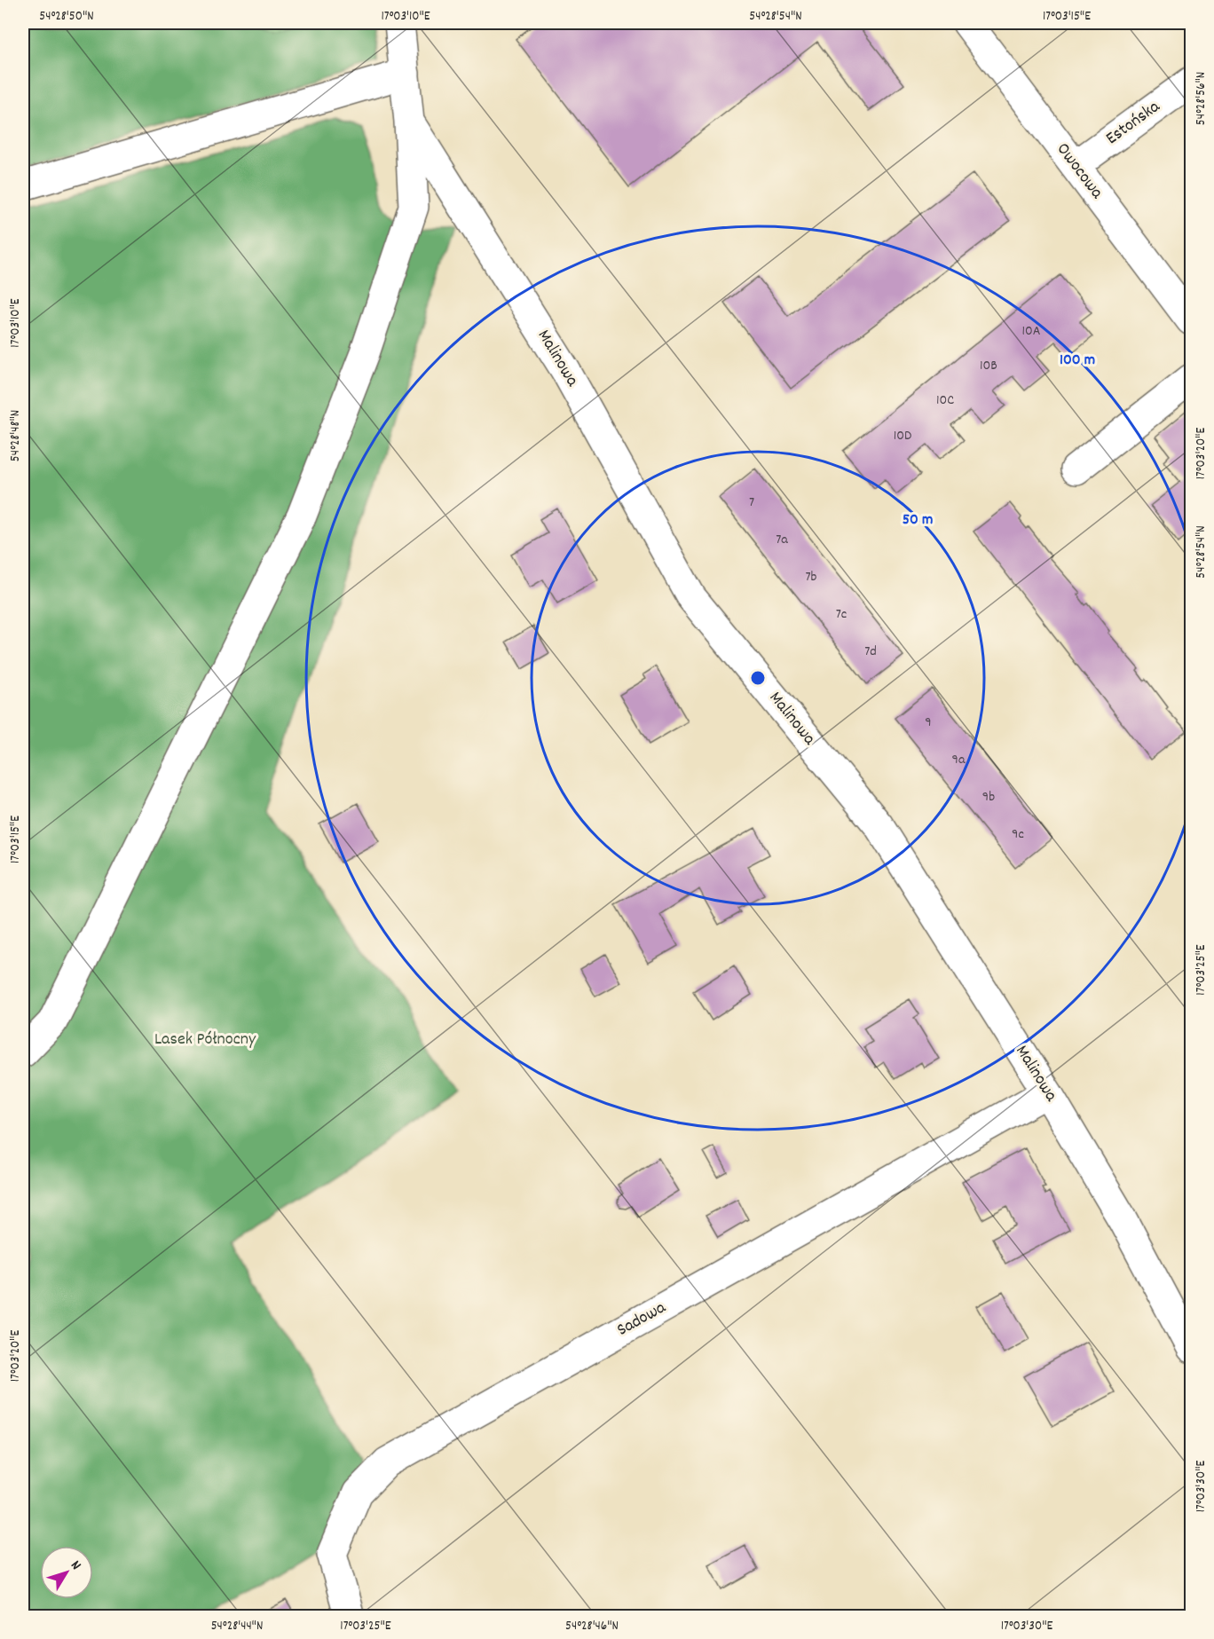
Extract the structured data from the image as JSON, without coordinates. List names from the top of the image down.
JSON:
{
  "streets": {
    "street": [
      "Estońska",
      "Owocowa",
      "Malinowa",
      "Sadowa"
    ]
  },
  "crossings": [
    ["Estońska", "Owocowa"],
    ["Malinowa", "Sadowa"]
  ],
  "parks": ["Lasek Północny"],
  "house_numbers": [
    "10A",
    "10B",
    "10C",
    "10D",
    "7",
    "7a",
    "7b",
    "7c",
    "7d",
    "9",
    "9a",
    "9b",
    "9c"
  ],
  "north": "top right",
  "coordinates": [
    "54°28'50\"N",
    "17°03'10\"E",
    "54°28'54\"N",
    "17°03'15\"E",
    "54°28'56\"N",
    "54°28'48\"N",
    "17°03'20\"E",
    "17°03'25\"E",
    "17°03'30\"E",
    "54°28'44\"N",
    "54°28'46\"N"
  ],
  "rings": ["100 m", "50 m"]
}
